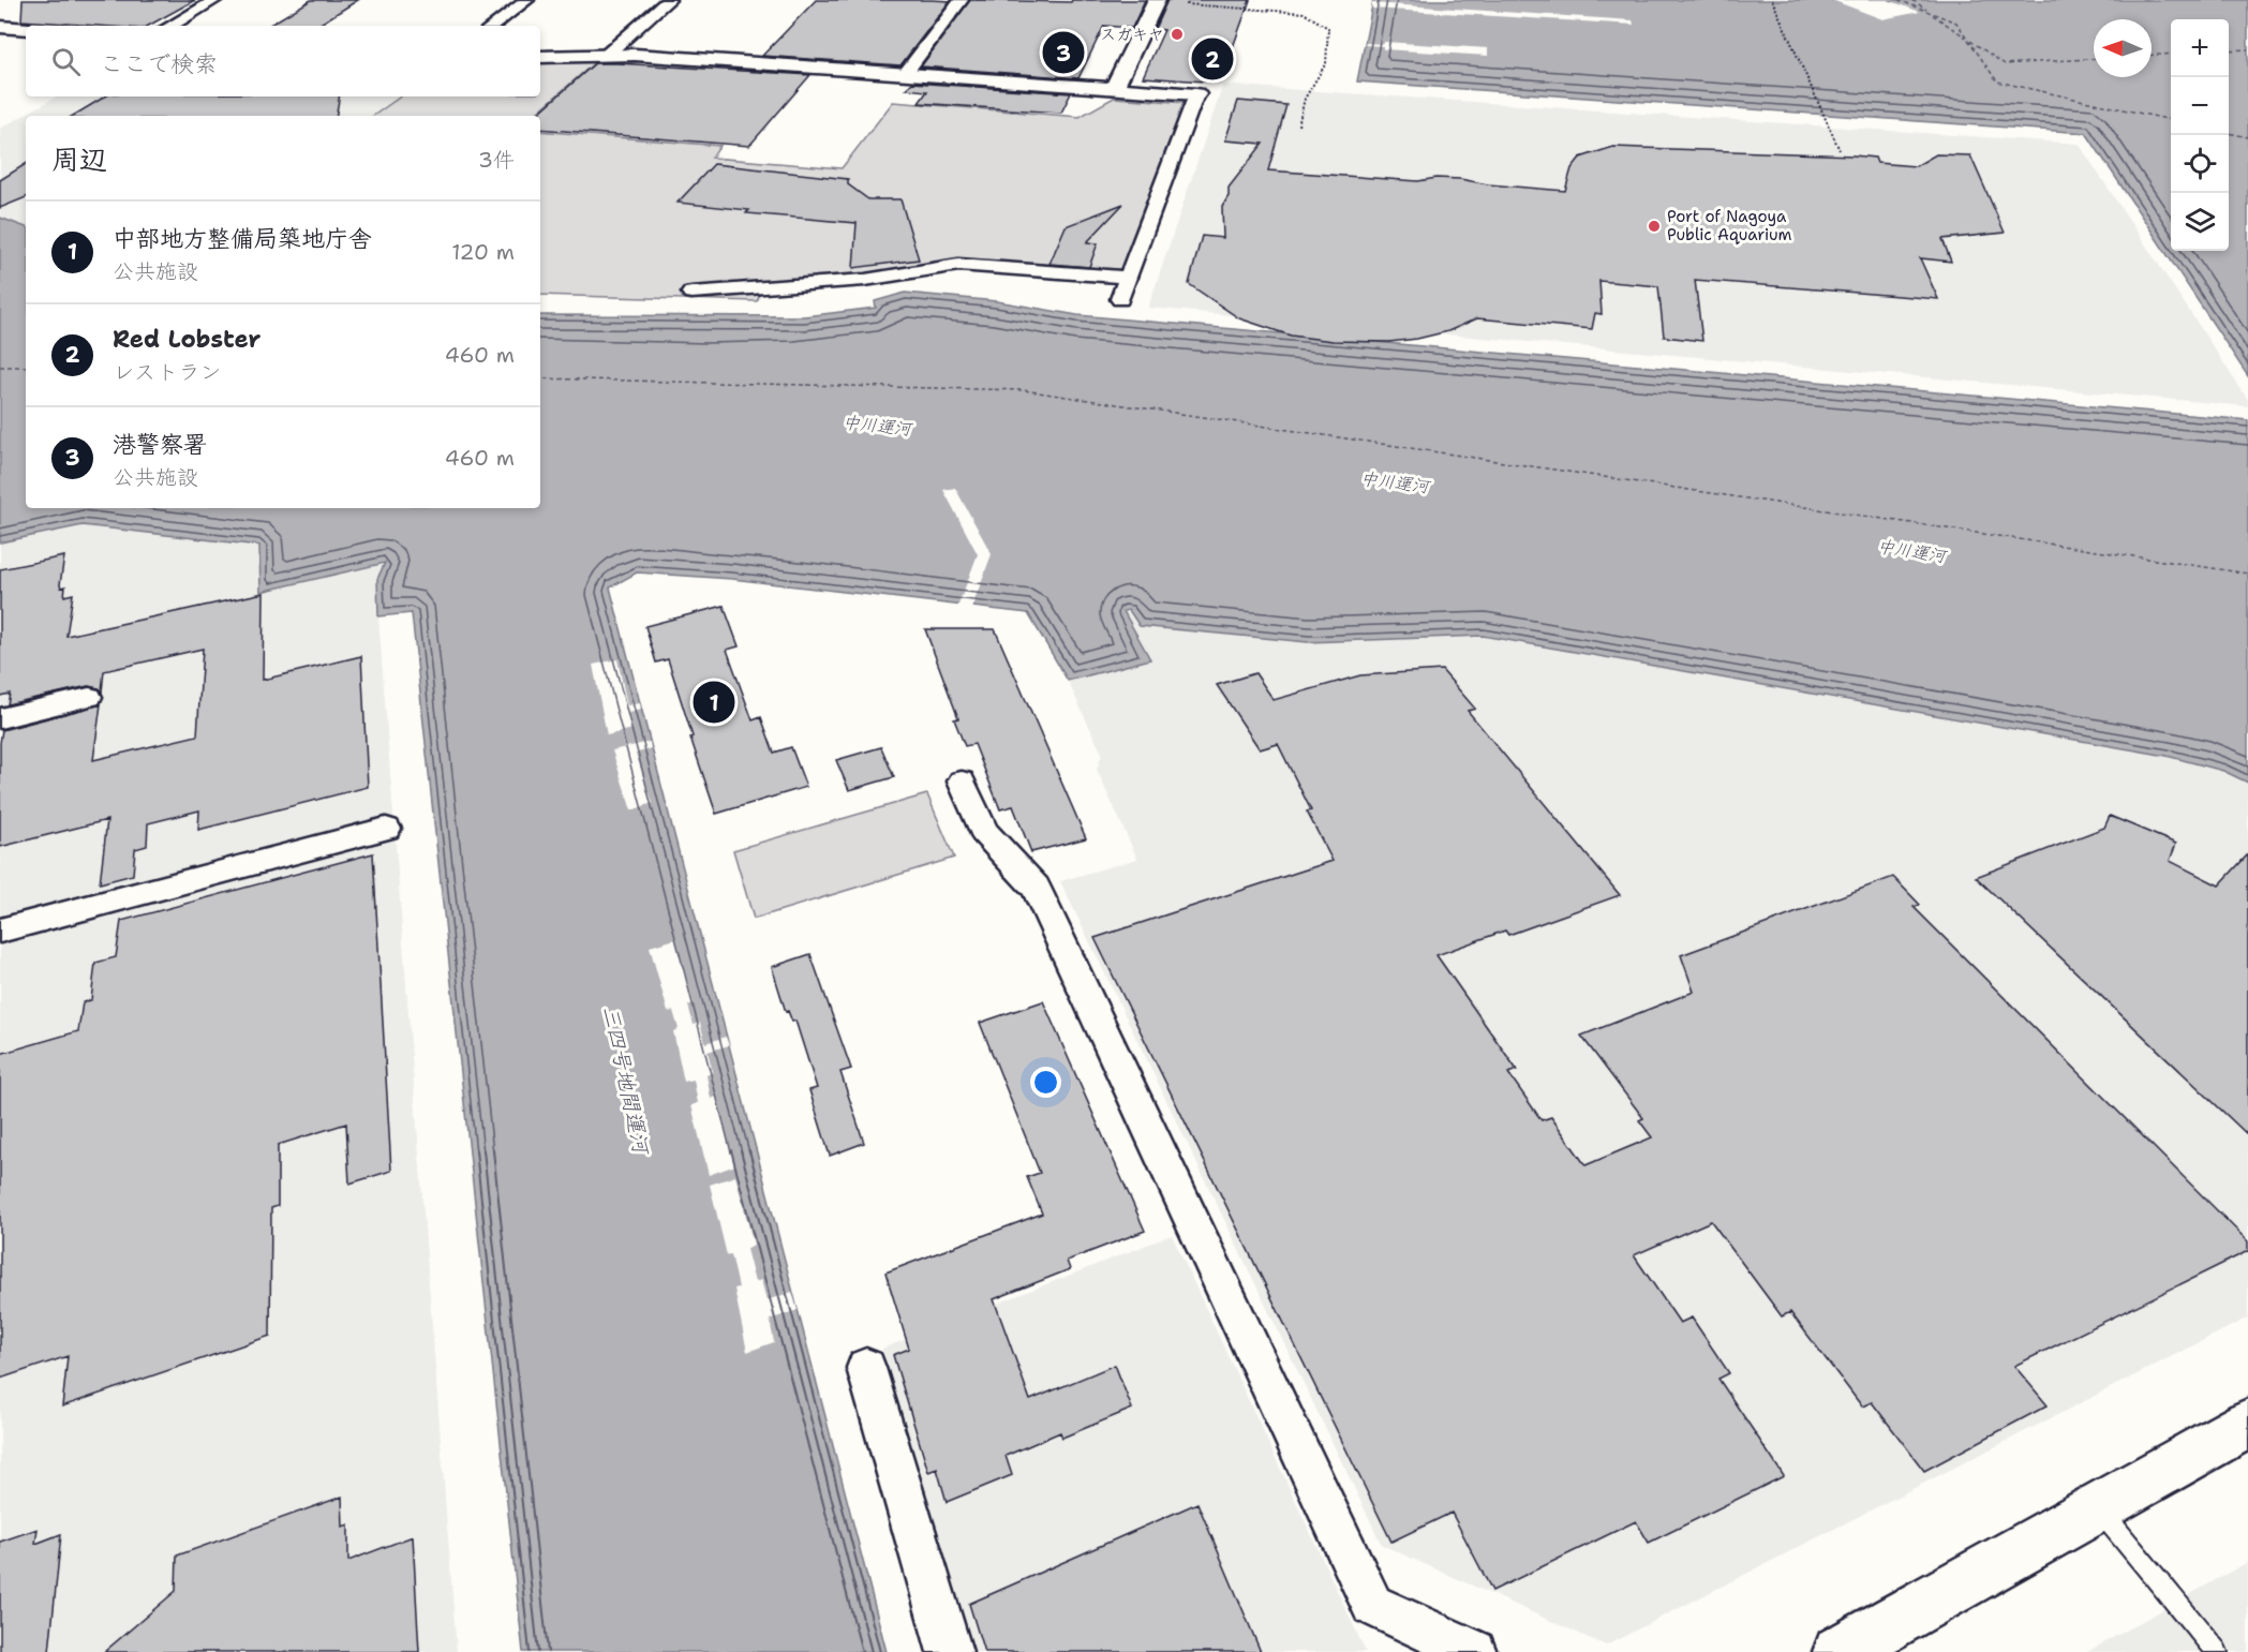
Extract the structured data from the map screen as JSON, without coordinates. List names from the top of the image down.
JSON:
{
  "water": ["中川運河", "三四号地間運河"],
  "places": ["スガキヤ", "Port of Nagoya Public Aquarium"],
  "north": "left",
  "page": {
    "map_buttons": ["+", "−"],
    "search": "ここで検索",
    "pins": ["3", "2", "1"],
    "heading": ["周辺", "3件"],
    "list": [
      {
        "mark": "1",
        "name": "中部地方整備局築地庁舎",
        "note": "公共施設",
        "value": "120 m"
      },
      {
        "mark": "2",
        "name": "Red Lobster",
        "note": "レストラン",
        "value": "460 m"
      },
      {
        "mark": "3",
        "name": "港警察署",
        "note": "公共施設",
        "value": "460 m"
      }
    ]
  }
}
